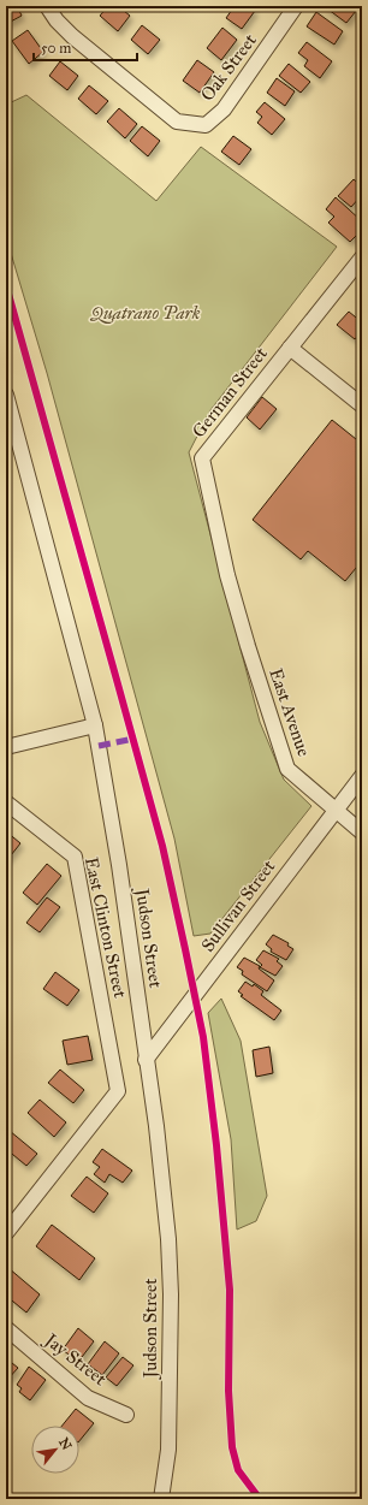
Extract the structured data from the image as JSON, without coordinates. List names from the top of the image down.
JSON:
{
  "streets": {
    "street": [
      "Oak Street",
      "German Street",
      "East Avenue",
      "Sullivan Street",
      "East Clinton Street",
      "Judson Street",
      "Jay Street"
    ]
  },
  "crossings": [
    ["German Street", "East Avenue"],
    ["East Avenue", "Sullivan Street"],
    ["Sullivan Street", "Judson Street"]
  ],
  "parks": ["Quatrano Park"],
  "scale_bar": "50 m",
  "north": "top right"
}
